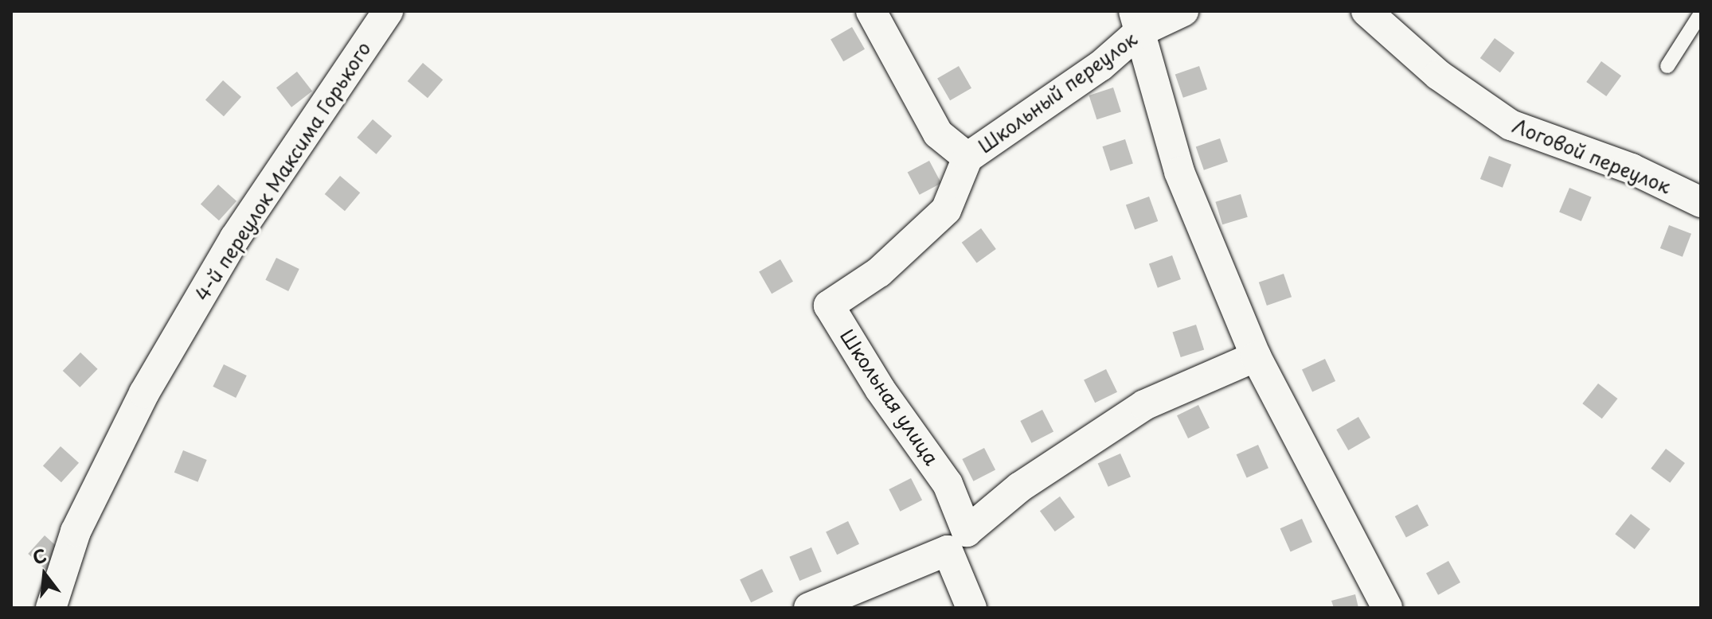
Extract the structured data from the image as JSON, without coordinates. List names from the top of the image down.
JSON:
{
  "streets": {
    "street": [
      "Школьный переулок",
      "Логовой переулок",
      "4-й переулок Максима Горького",
      "Школьная улица"
    ]
  },
  "crossings": [
    ["Школьный переулок", "Школьная улица"]
  ],
  "north": "top"
}
